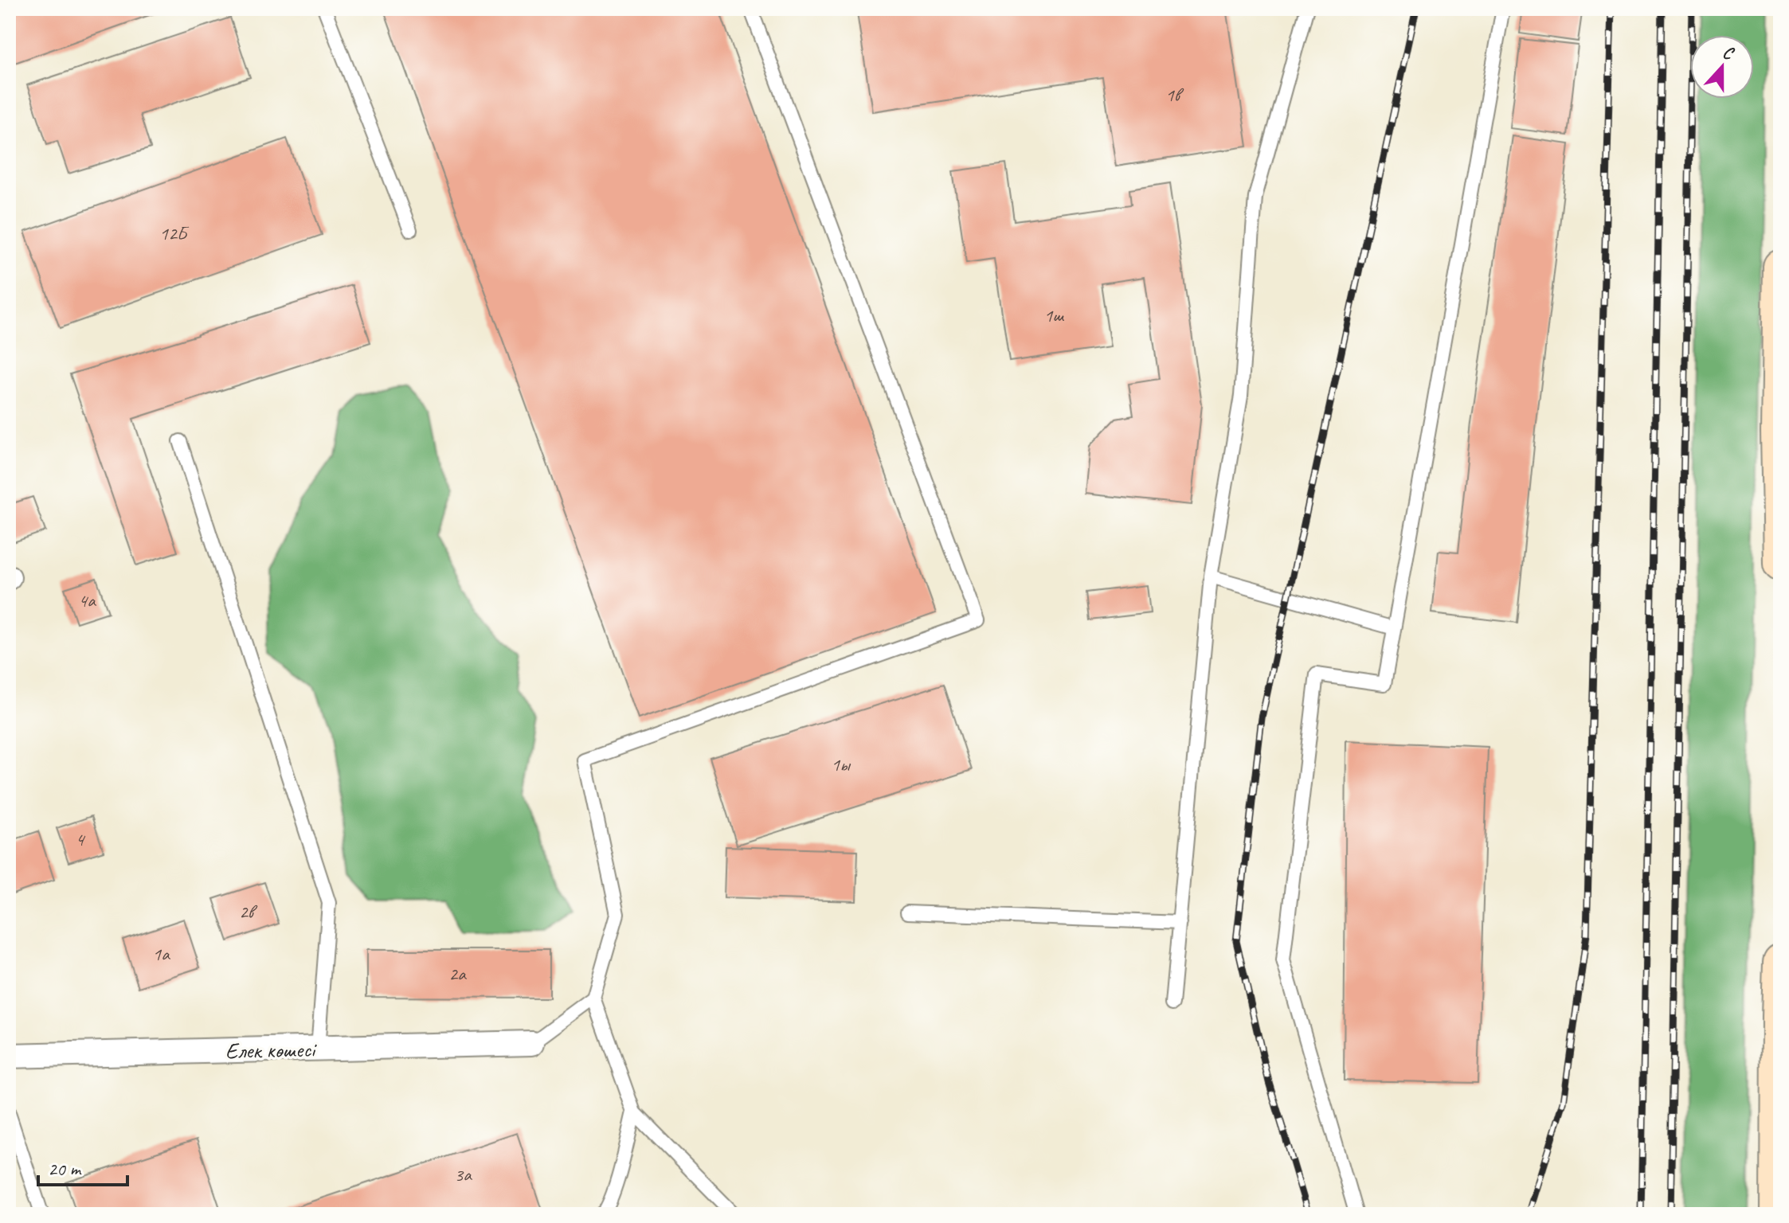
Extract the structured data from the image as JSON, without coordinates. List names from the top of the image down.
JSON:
{
  "streets": {
    "street": ["Елек көшесі"]
  },
  "house_numbers": [
    "1в",
    "12Б",
    "1ш",
    "4а",
    "1ы",
    "4",
    "2в",
    "1а",
    "2а",
    "3а"
  ],
  "scale_bar": "20 m",
  "north": "top"
}
